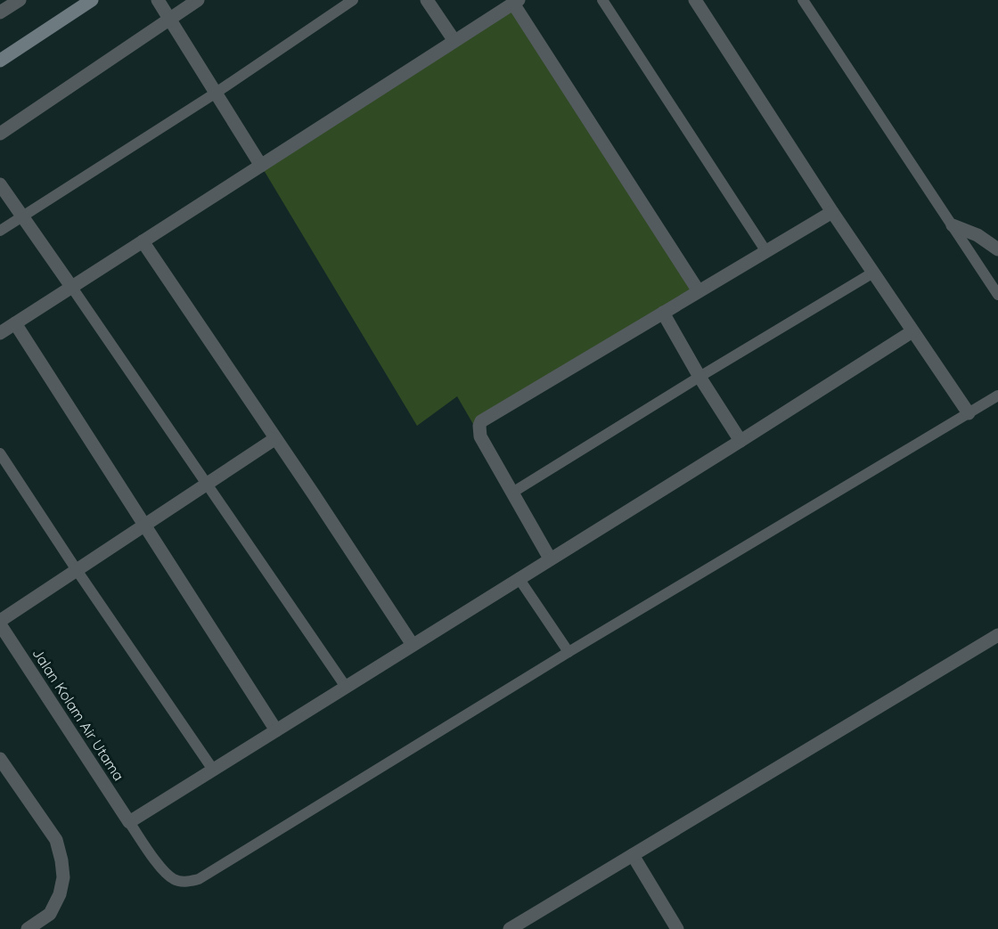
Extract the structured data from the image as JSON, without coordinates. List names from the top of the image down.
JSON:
{
  "streets": {
    "street": ["Jalan Kolam Air Utama"]
  }
}
